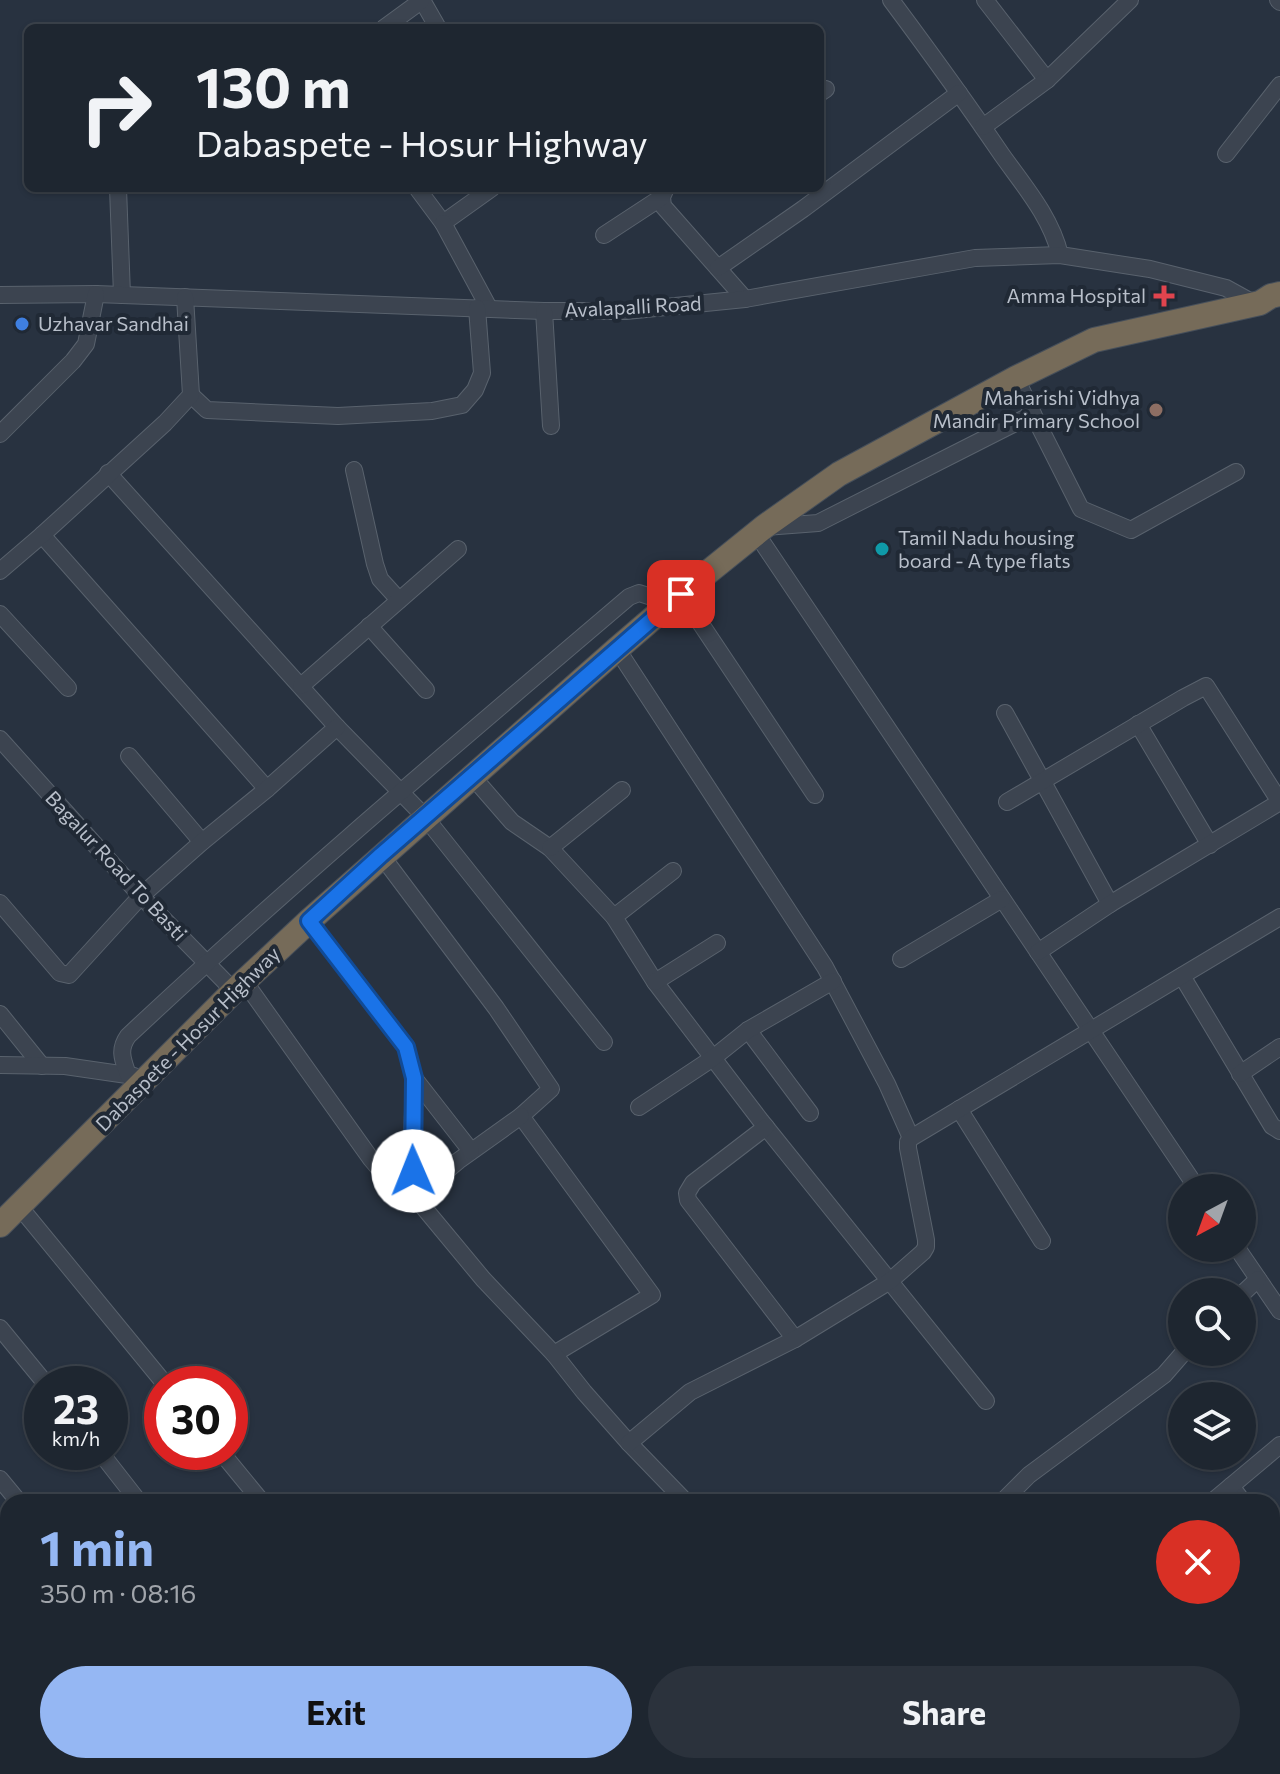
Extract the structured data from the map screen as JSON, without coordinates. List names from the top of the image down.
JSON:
{
  "streets": {
    "highway": ["Dabaspete - Hosur Highway"],
    "street": ["Avalapalli Road", "Bagalur Road To Basti"]
  },
  "crossings": [
    ["Avalapalli Road", "Dabaspete - Hosur Highway"],
    ["Bagalur Road To Basti", "Dabaspete - Hosur Highway"]
  ],
  "places": {
    "health": ["Amma Hospital"],
    "other": ["Uzhavar Sandhai", "Maharishi Vidhya Mandir Primary School", "Tamil Nadu housing board - A type flats"]
  },
  "north": "bottom left",
  "page": {
    "turn": ["130 m", "Dabaspete - Hosur Highway"],
    "speed": "23 km/h",
    "limit": "30",
    "heading": ["1 min", "350 m · 08:16"],
    "buttons": ["Exit", "Share"]
  }
}
